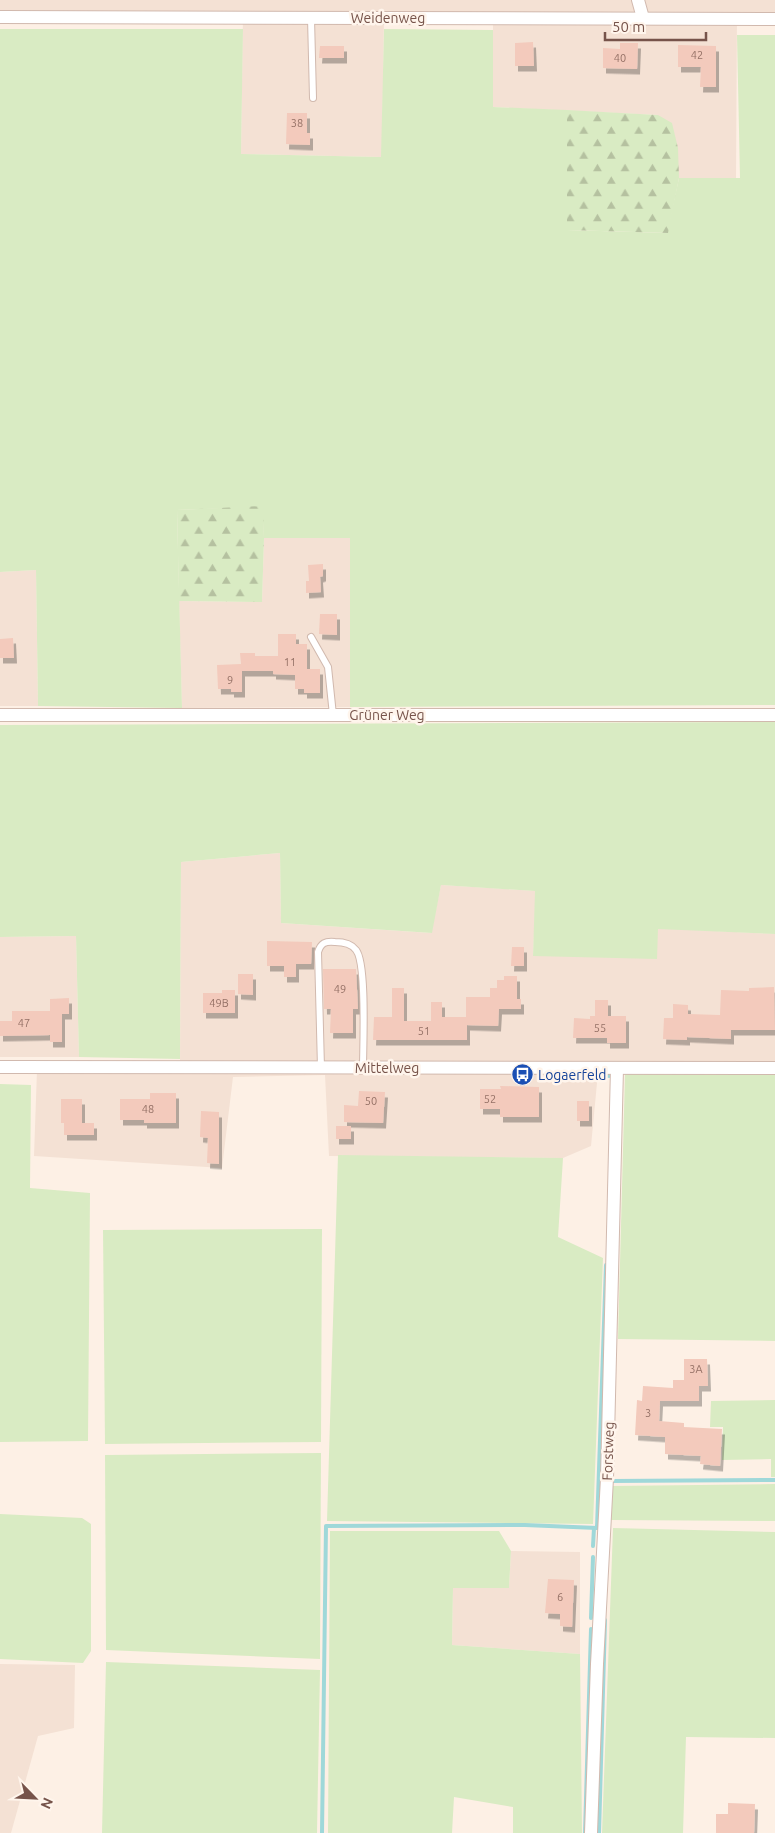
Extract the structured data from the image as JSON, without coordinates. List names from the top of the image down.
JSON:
{
  "streets": {
    "street": [
      "Weidenweg",
      "Grüner Weg",
      "Mittelweg",
      "Forstweg"
    ]
  },
  "crossings": [
    ["Mittelweg", "Forstweg"]
  ],
  "places": {
    "bus stop": ["Logaerfeld"]
  },
  "house_numbers": [
    "42",
    "40",
    "38",
    "11",
    "9",
    "49",
    "49B",
    "47",
    "55",
    "51",
    "52",
    "50",
    "48",
    "3A",
    "3",
    "6"
  ],
  "scale_bar": "50 m",
  "north": "bottom right"
}
